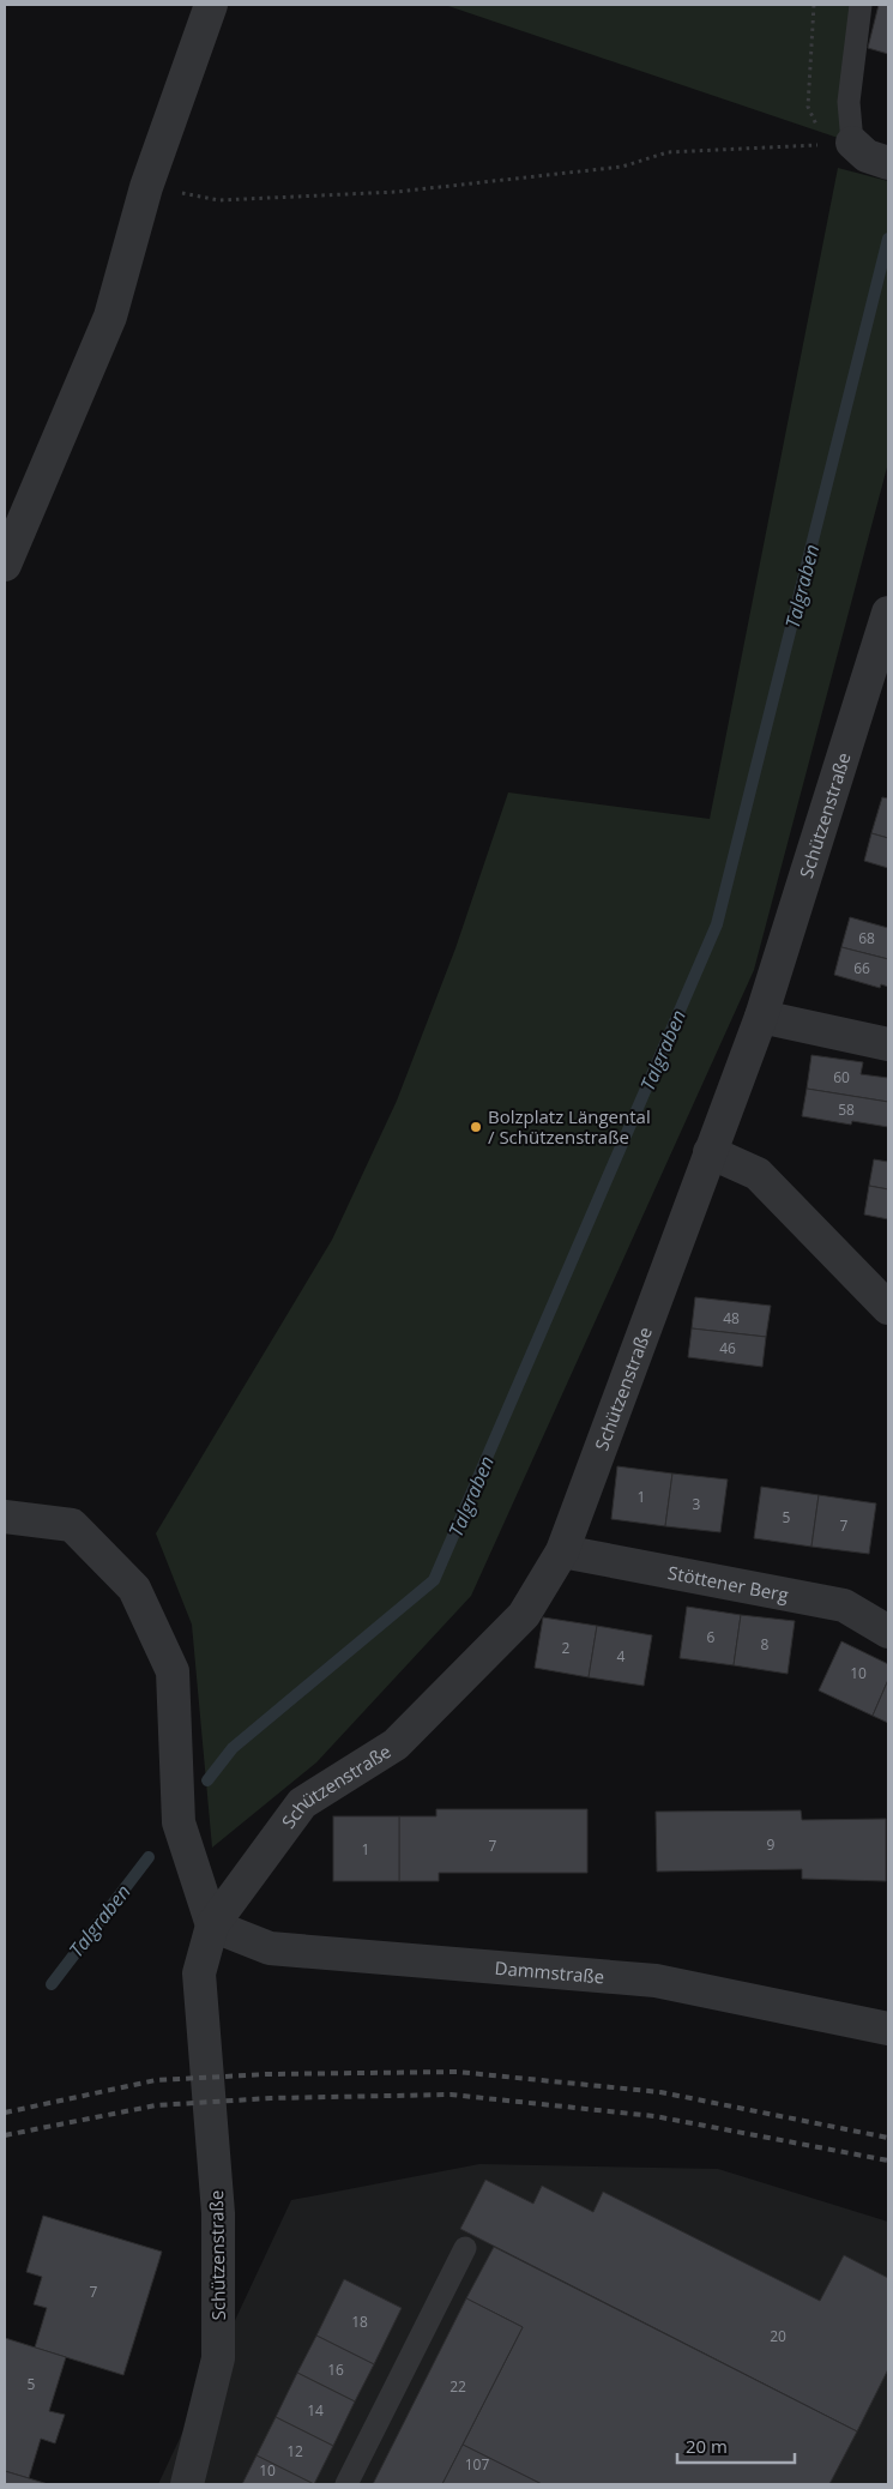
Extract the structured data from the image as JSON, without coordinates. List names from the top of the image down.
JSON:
{
  "streets": {
    "street": ["Schützenstraße", "Stöttener Berg", "Dammstraße"]
  },
  "crossings": [
    ["Schützenstraße", "Stöttener Berg"],
    ["Schützenstraße", "Dammstraße"]
  ],
  "water": ["Talgraben"],
  "places": ["Bolzplatz Längental / Schützenstraße"],
  "house_numbers": [
    "68",
    "66",
    "60",
    "58",
    "48",
    "46",
    "1",
    "3",
    "5",
    "7",
    "6",
    "8",
    "2",
    "4",
    "10",
    "9",
    "7",
    "1",
    "7",
    "18",
    "20",
    "16",
    "5",
    "22",
    "14",
    "12",
    "107",
    "10"
  ],
  "scale_bar": "20 m"
}
